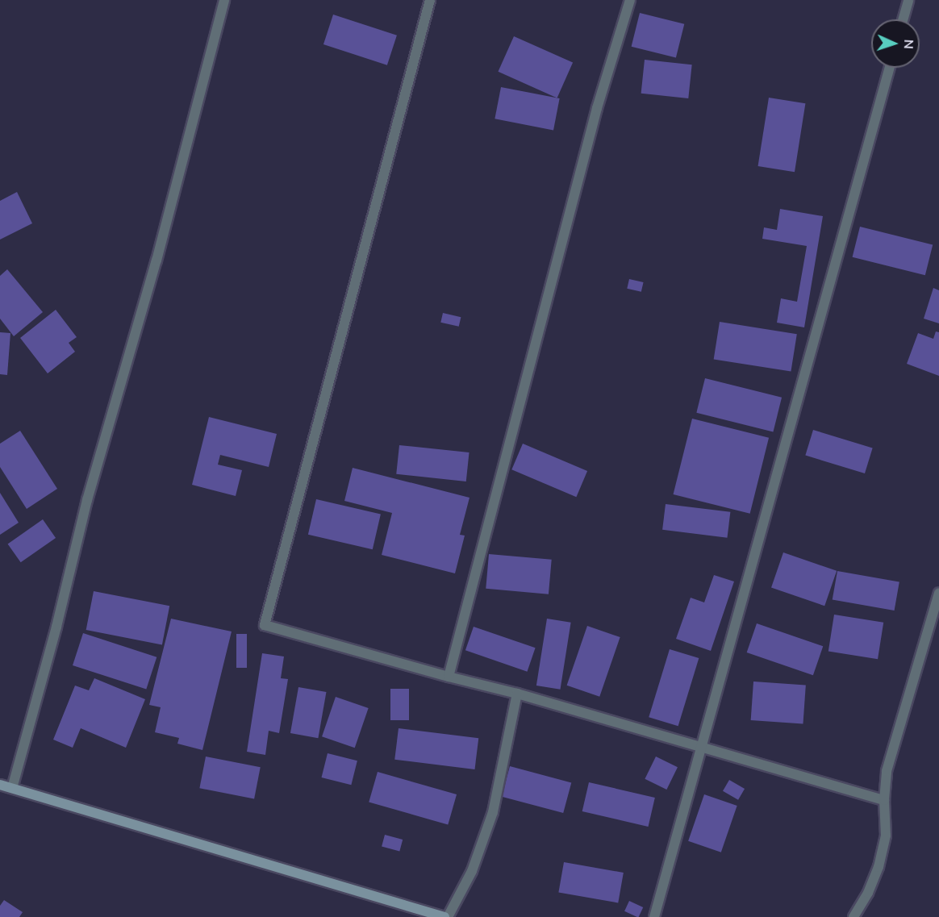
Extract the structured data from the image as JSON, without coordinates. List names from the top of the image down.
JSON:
{
  "north": "right"
}
